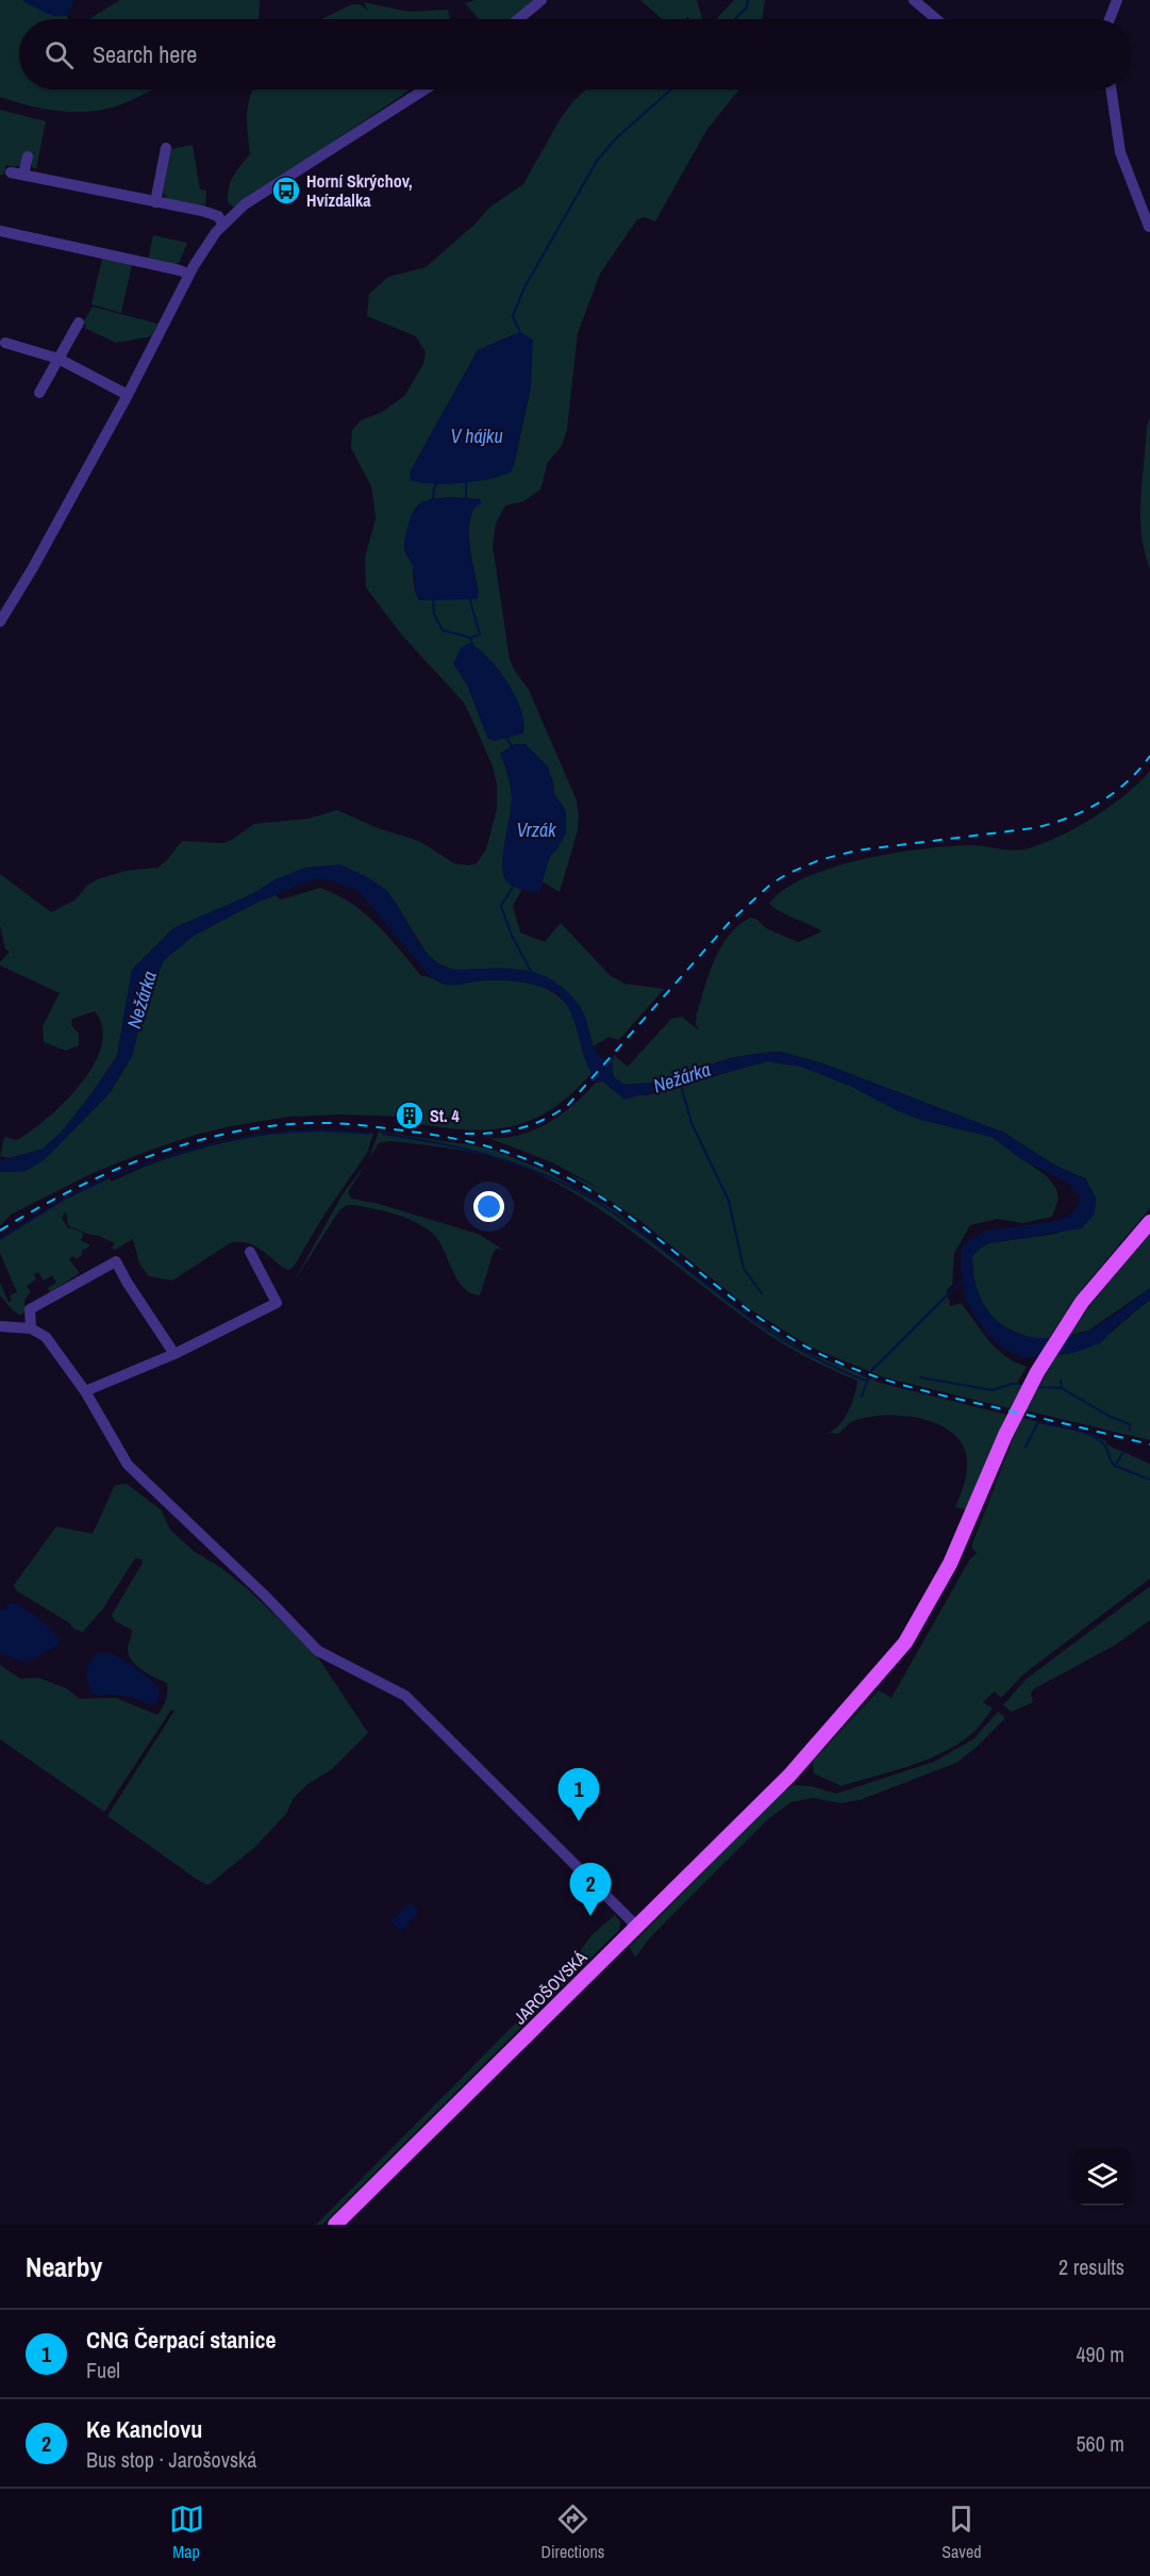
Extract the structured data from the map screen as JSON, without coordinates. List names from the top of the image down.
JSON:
{
  "streets": {
    "main road": ["JAROŠOVSKÁ"]
  },
  "water": ["V hájku", "Vrzák", "Nežárka"],
  "places": {
    "bus stop": ["Horní Skrýchov, Hvízdalka"],
    "building": ["St. 4"]
  },
  "page": {
    "search": "Search here",
    "pins": ["1", "2"],
    "heading": ["Nearby", "2 results"],
    "list": [
      {
        "mark": "1",
        "name": "CNG Čerpací stanice",
        "note": "Fuel",
        "value": "490 m"
      },
      {
        "mark": "2",
        "name": "Ke Kanclovu",
        "note": "Bus stop · Jarošovská",
        "value": "560 m"
      }
    ],
    "nav": ["Map", "Directions", "Saved"]
  }
}
